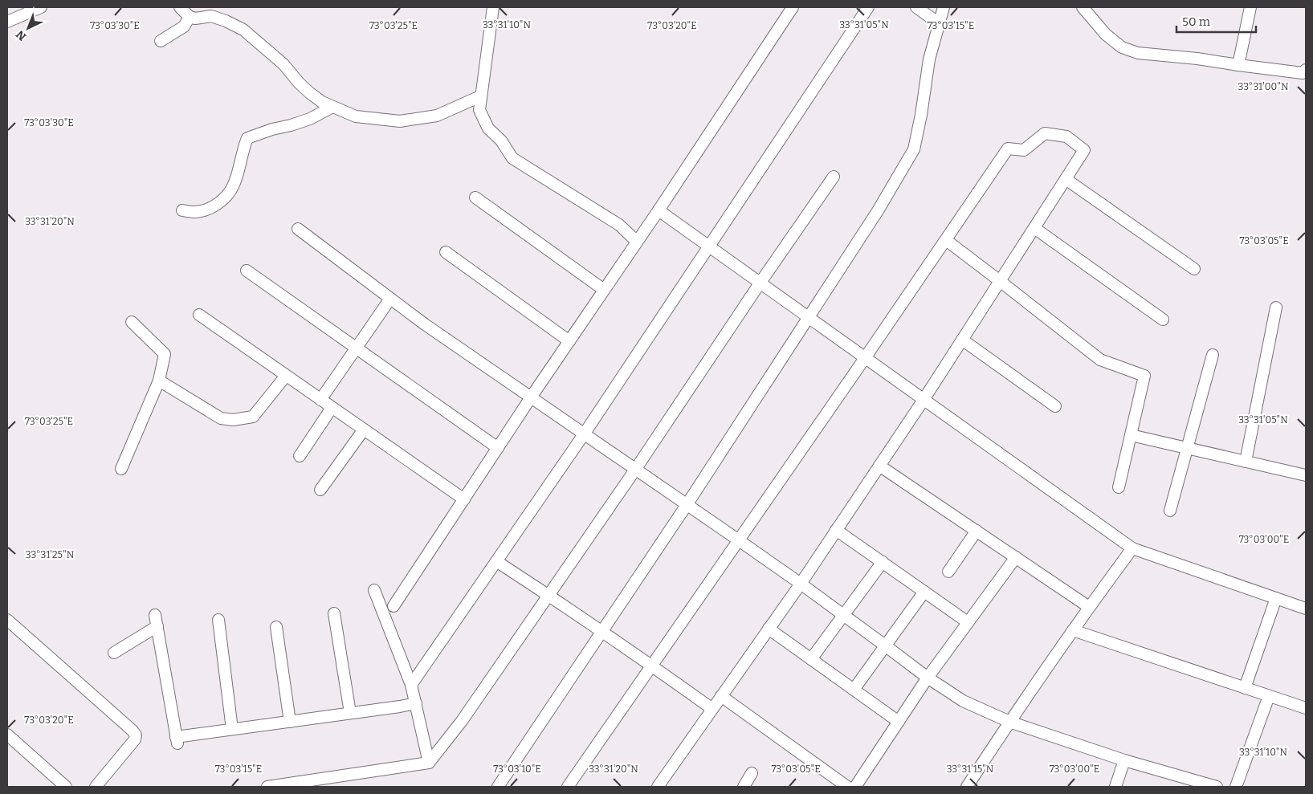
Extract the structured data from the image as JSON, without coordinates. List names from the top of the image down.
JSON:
{
  "scale_bar": "50 m",
  "north": "bottom left",
  "coordinates": [
    "33°31'10\"N",
    "33°31'05\"N",
    "73°03'30\"E",
    "73°03'25\"E",
    "73°03'20\"E",
    "73°03'15\"E",
    "33°31'00\"N",
    "33°31'20\"N",
    "73°03'05\"E",
    "73°03'00\"E",
    "33°31'25\"N",
    "73°03'10\"E",
    "33°31'15\"N"
  ]
}
